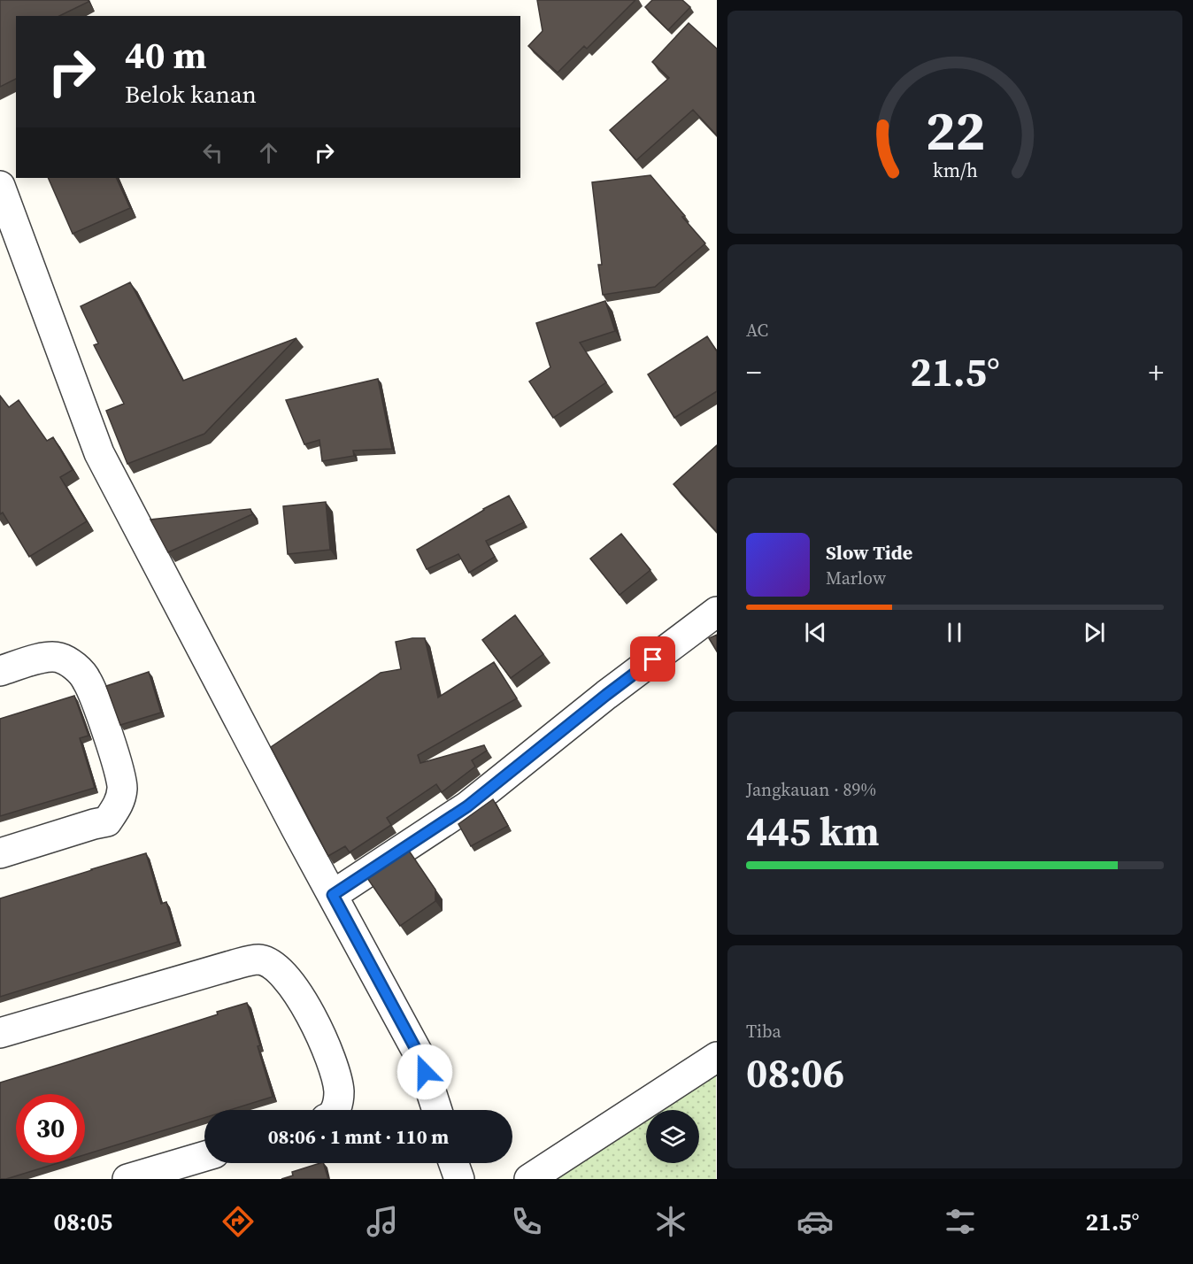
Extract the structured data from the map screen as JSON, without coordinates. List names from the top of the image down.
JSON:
{
  "page": {
    "turn": ["40 m", "Belok kanan"],
    "tile": [
      "AC",
      ["Jangkauan · 89%", "445 km"],
      ["Tiba", "08:06"]
    ],
    "heat": ["−", "21.5°", "+"],
    "song": ["Slow Tide", "Marlow"],
    "limit": "30",
    "trip": "08:06 · 1 mnt · 110 m",
    "tabs": ["08:05", "21.5°"],
    "gauge": ["22", "km/h"]
  }
}
